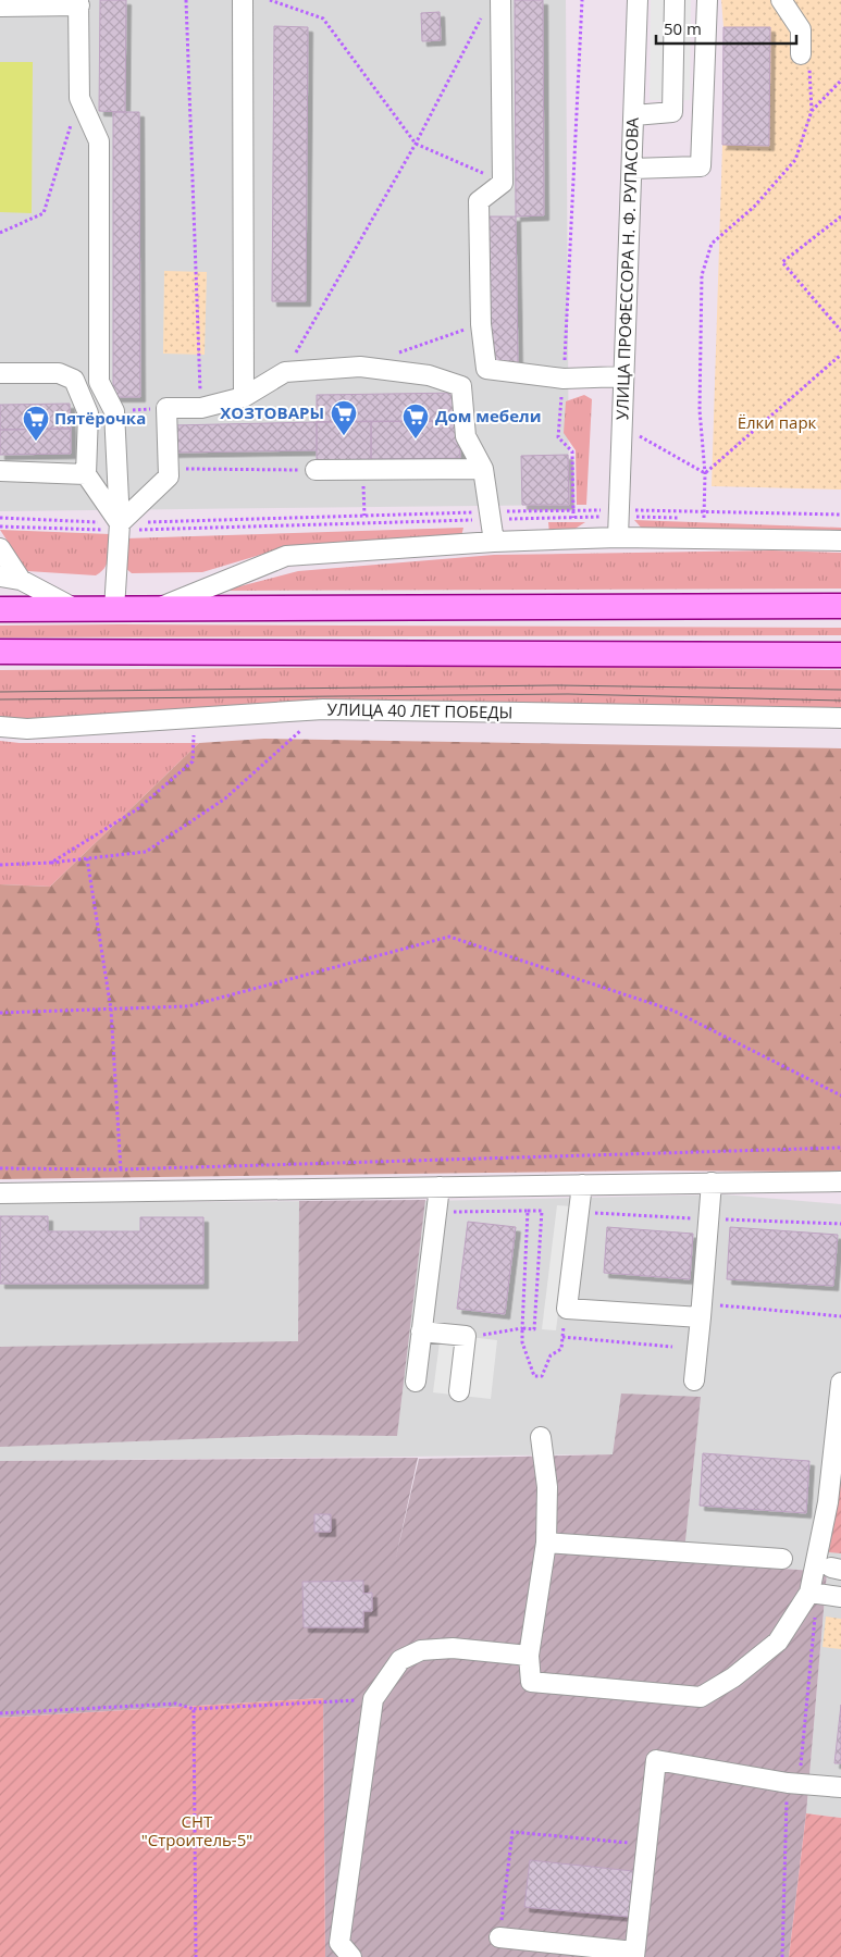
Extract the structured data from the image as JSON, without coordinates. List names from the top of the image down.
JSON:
{
  "streets": {
    "street": ["УЛИЦА ПРОФЕССОРА Н. Ф. РУПАСОВА", "УЛИЦА 40 ЛЕТ ПОБЕДЫ"]
  },
  "parks": ["Ёлки парк", "СНТ \"Строитель-5\""],
  "places": {
    "supermarket": ["ХОЗТОВАРЫ", "Дом мебели", "Пятёрочка"]
  },
  "scale_bar": "50 m"
}
